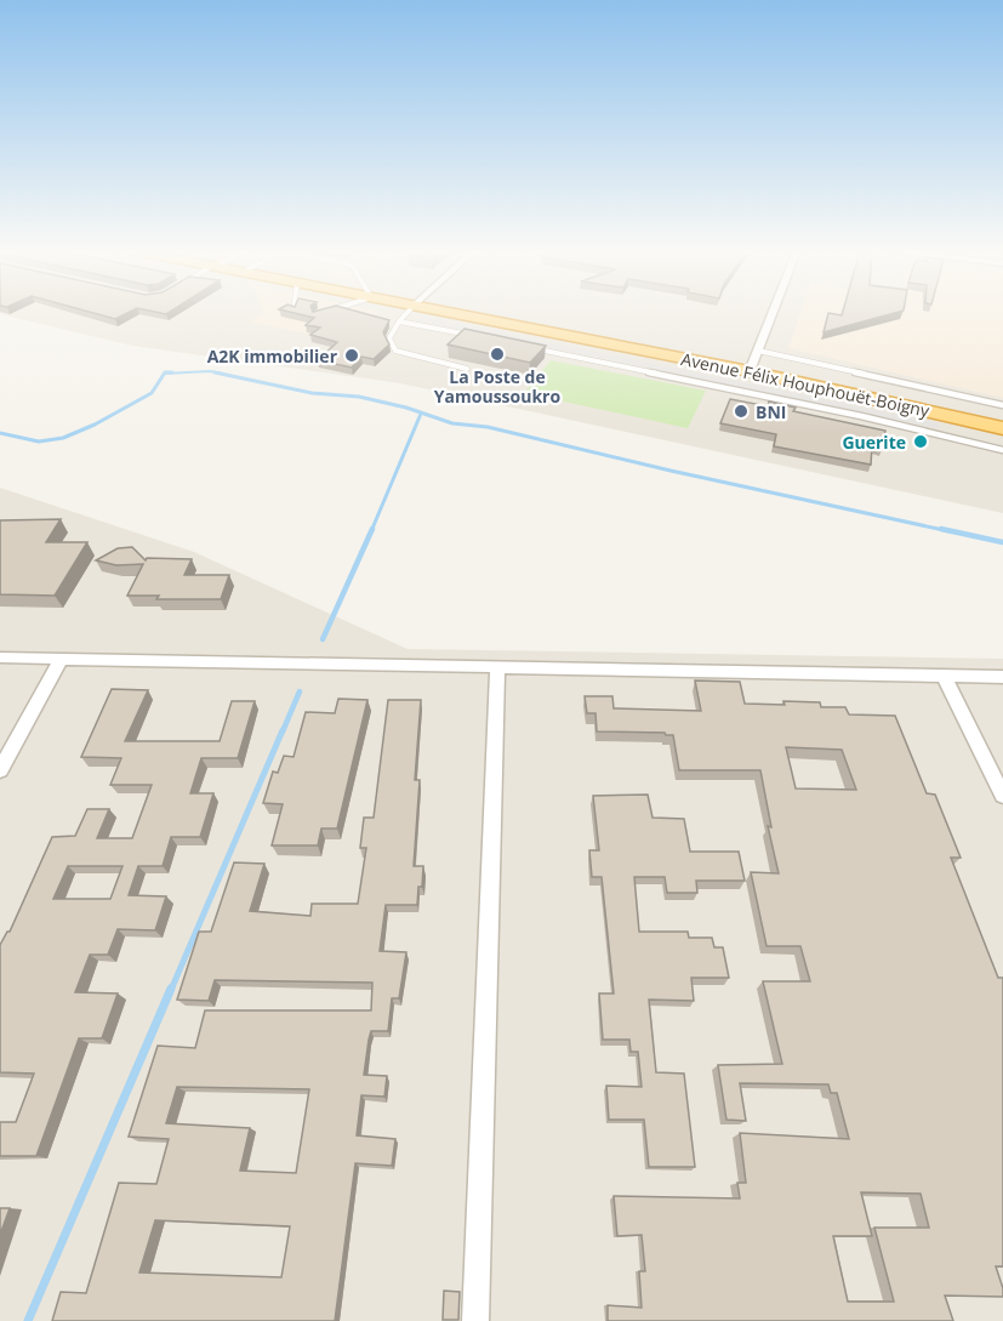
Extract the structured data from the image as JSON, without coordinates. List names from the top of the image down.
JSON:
{
  "streets": {
    "highway": ["Avenue Félix Houphouët-Boigny"]
  },
  "places": [
    "La Poste de Yamoussoukro",
    "A2K immobilier",
    "BNI",
    "Guerite"
  ]
}
